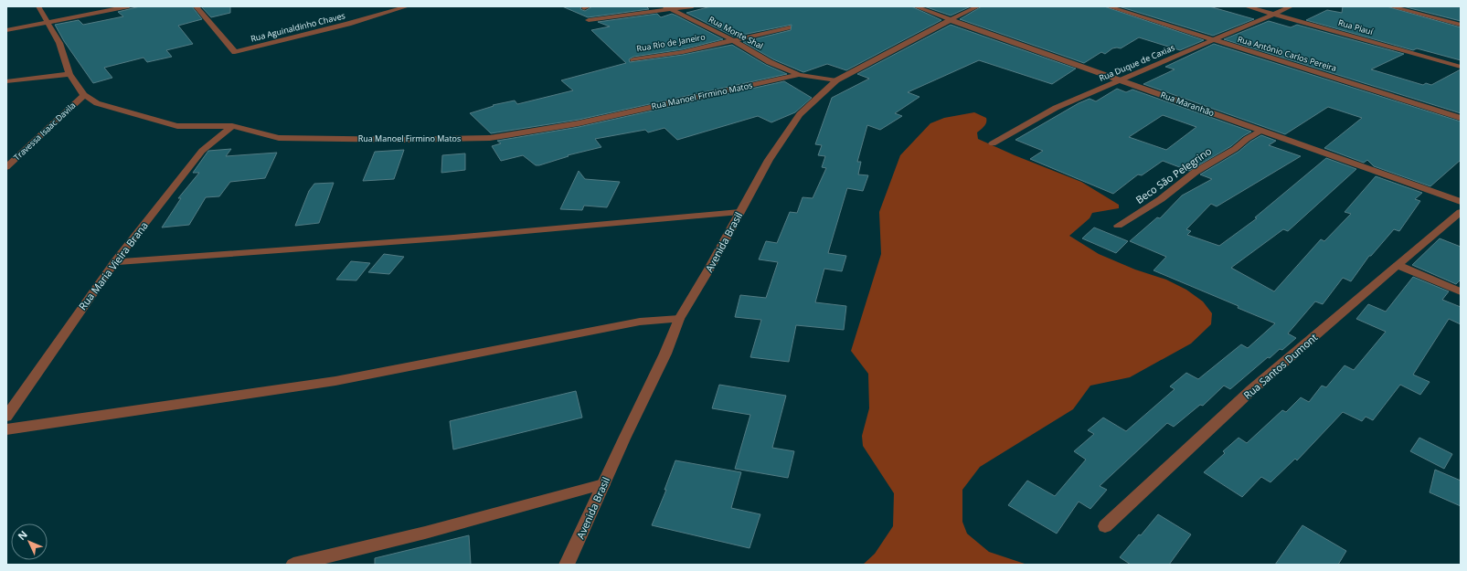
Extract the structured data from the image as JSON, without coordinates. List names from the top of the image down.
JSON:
{
  "streets": {
    "street": [
      "Rua Aguinaldinho Chaves",
      "Rua Piauí",
      "Rua Monte Shal",
      "Rua Rio de Janeiro",
      "Rua Antônio Carlos Pereira",
      "Rua Duque de Caxias",
      "Rua Manoel Firmino Matos",
      "Rua Maranhão",
      "Travessa Isaac Davila",
      "Beco São Pelegrino",
      "Avenida Brasil",
      "Rua Maria Vieira Brana",
      "Rua Santos Dumont"
    ]
  },
  "crossings": [
    ["Rua Piauí", "Rua Duque de Caxias"],
    ["Rua Monte Shal", "Rua Rio de Janeiro"],
    ["Rua Monte Shal", "Rua Manoel Firmino Matos"],
    ["Rua Antônio Carlos Pereira", "Rua Duque de Caxias"],
    ["Rua Duque de Caxias", "Rua Maranhão"],
    ["Rua Manoel Firmino Matos", "Travessa Isaac Davila"],
    ["Rua Manoel Firmino Matos", "Avenida Brasil"],
    ["Rua Manoel Firmino Matos", "Rua Maria Vieira Brana"],
    ["Rua Maranhão", "Beco São Pelegrino"],
    ["Rua Maranhão", "Avenida Brasil"]
  ],
  "north": "top left"
}
